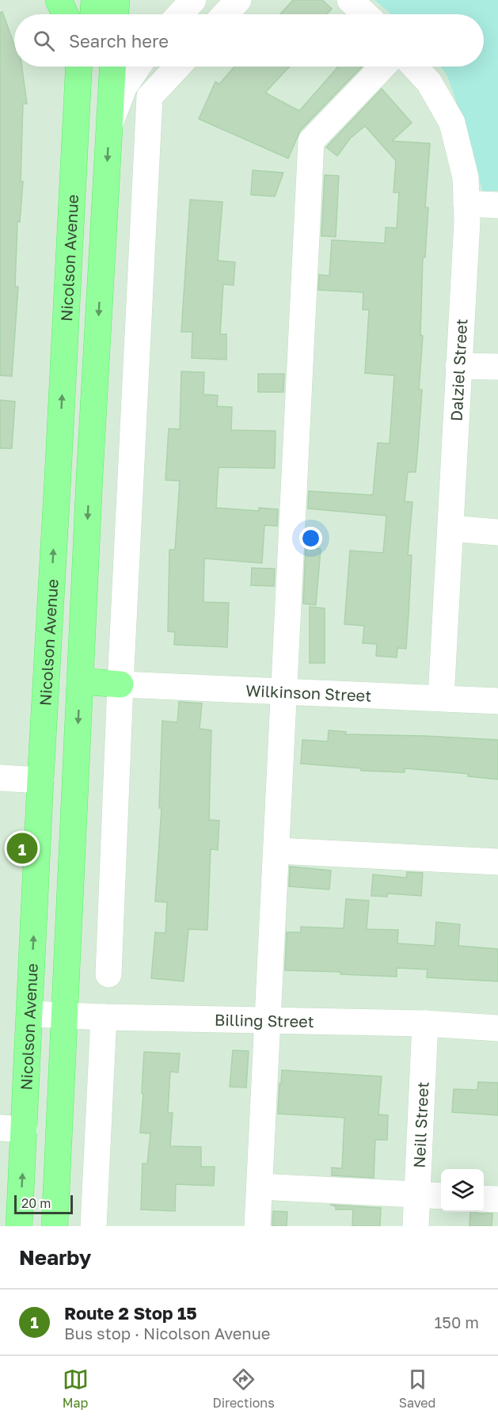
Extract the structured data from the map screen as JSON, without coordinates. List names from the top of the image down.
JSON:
{
  "streets": {
    "main road": ["Nicolson Avenue"],
    "street": [
      "Dalziel Street",
      "Wilkinson Street",
      "Billing Street",
      "Neill Street"
    ]
  },
  "crossings": [
    ["Nicolson Avenue", "Billing Street"],
    ["Dalziel Street", "Wilkinson Street"],
    ["Billing Street", "Neill Street"]
  ],
  "scale_bar": "20 m",
  "page": {
    "search": "Search here",
    "pins": "1",
    "scale": "20 m",
    "heading": "Nearby",
    "list": [
      {
        "mark": "1",
        "name": "Route 2 Stop 15",
        "note": "Bus stop · Nicolson Avenue",
        "value": "150 m"
      }
    ],
    "nav": ["Map", "Directions", "Saved"]
  }
}
